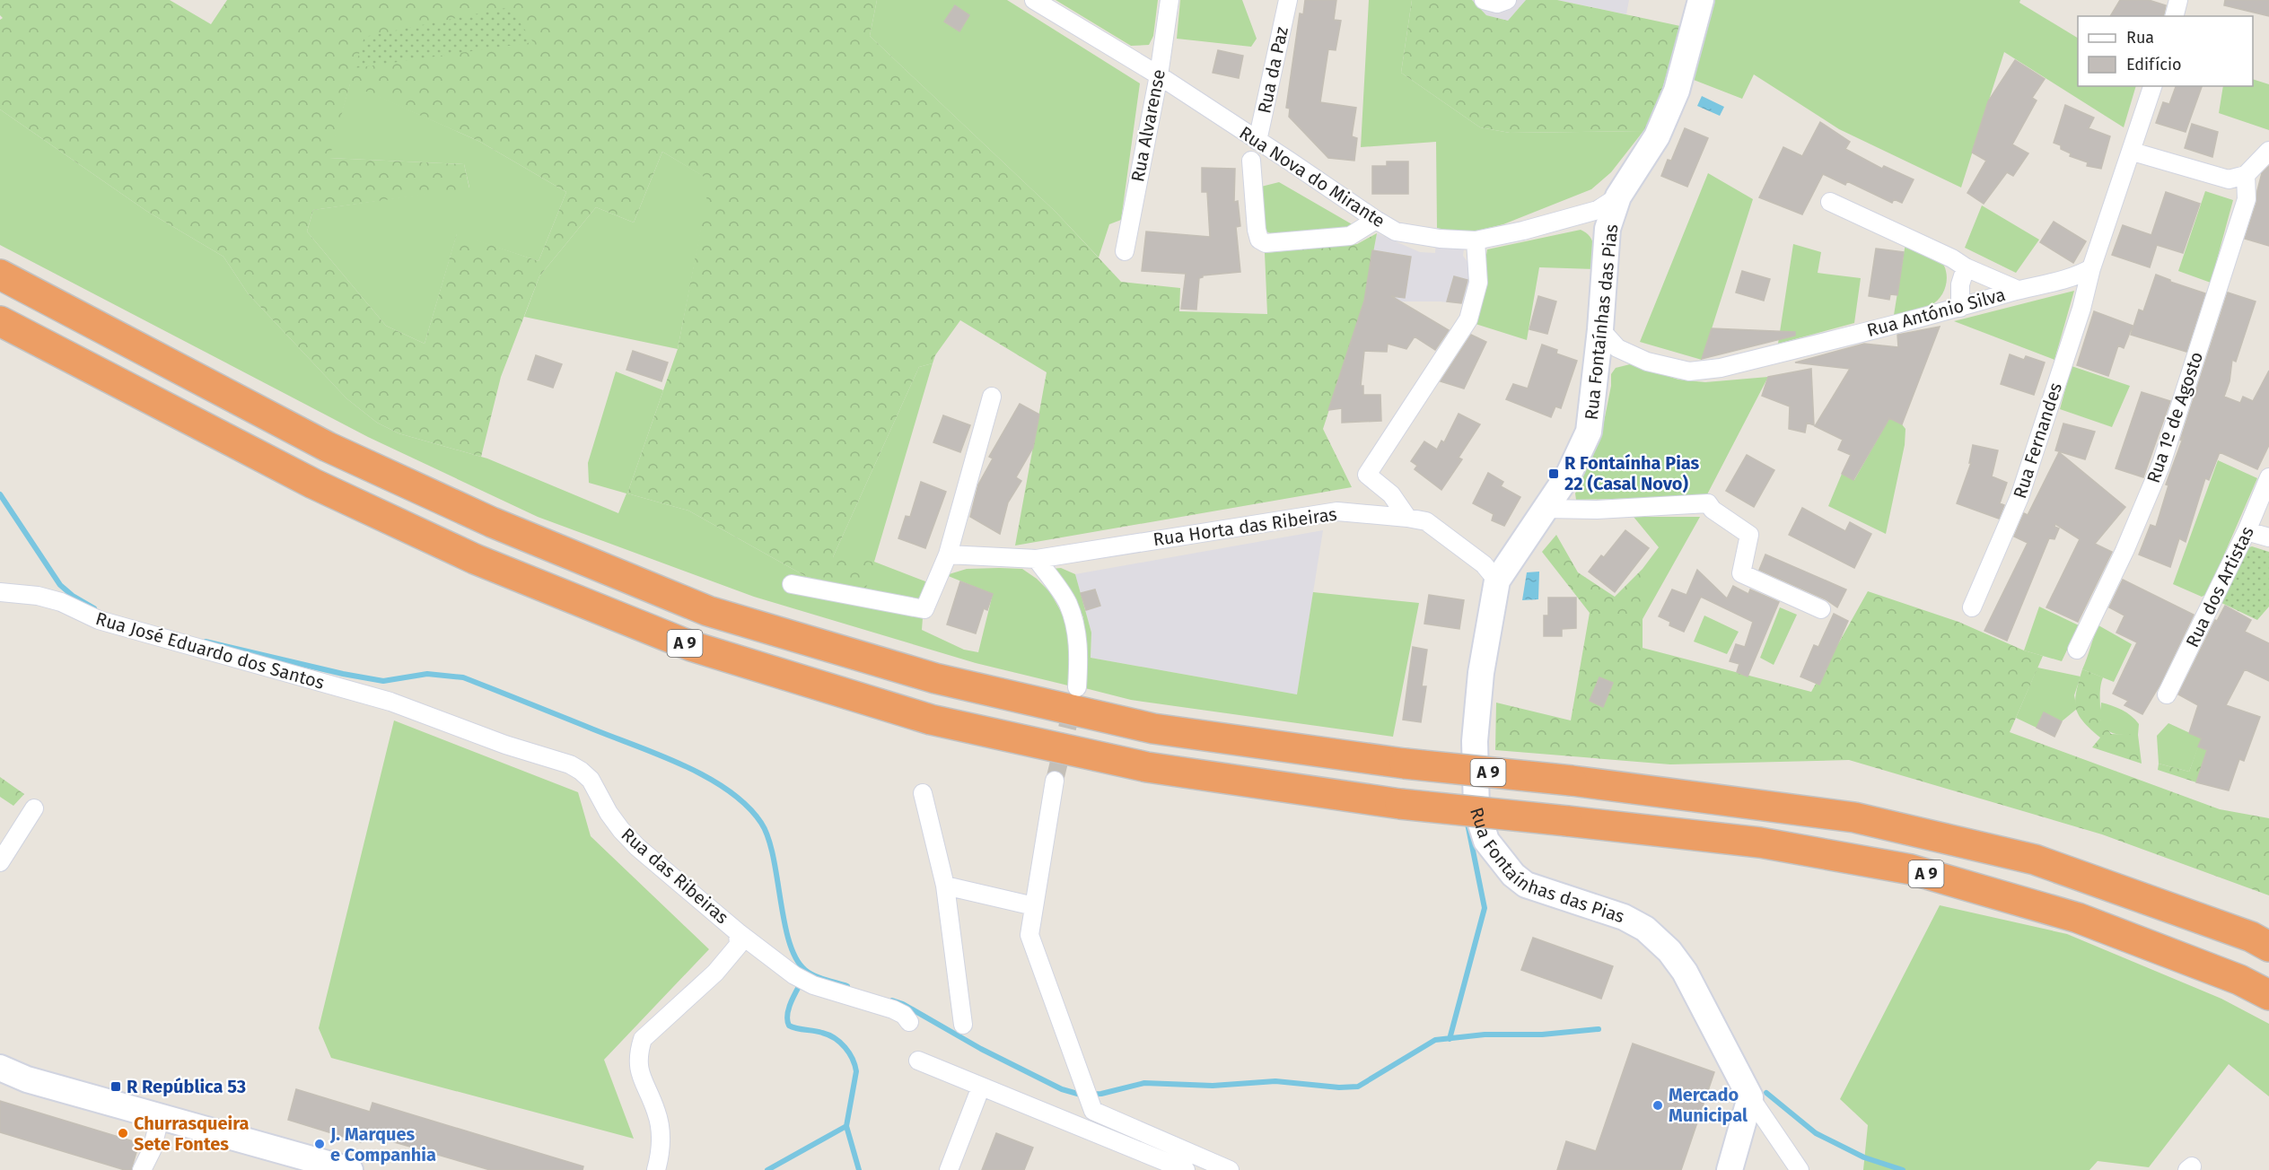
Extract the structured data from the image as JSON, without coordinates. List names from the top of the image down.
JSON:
{
  "streets": {
    "highway": ["A 9"],
    "street": [
      "Rua da Paz",
      "Rua Alvarense",
      "Rua Nova do Mirante",
      "Rua António Silva",
      "Rua Fontaínhas das Pias",
      "Rua 1º de Agosto",
      "Rua Fernandes",
      "Rua Horta das Ribeiras",
      "Rua dos Artistas",
      "Rua José Eduardo dos Santos",
      "Rua das Ribeiras"
    ]
  },
  "crossings": [
    ["Rua da Paz", "Rua Nova do Mirante"],
    ["Rua Alvarense", "Rua Nova do Mirante"],
    ["Rua Nova do Mirante", "Rua Fontaínhas das Pias"],
    ["Rua António Silva", "Rua Fontaínhas das Pias"],
    ["Rua António Silva", "Rua Fernandes"],
    ["Rua Fontaínhas das Pias", "Rua Horta das Ribeiras"],
    ["Rua José Eduardo dos Santos", "Rua das Ribeiras"]
  ],
  "places": {
    "transit": ["R Fontaínha Pias 22 (Casal Novo)", "R República 53"],
    "other": ["Mercado Municipal", "Churrasqueira Sete Fontes", "J. Marques e Companhia"]
  },
  "legend": ["Rua", "Edifício"]
}
